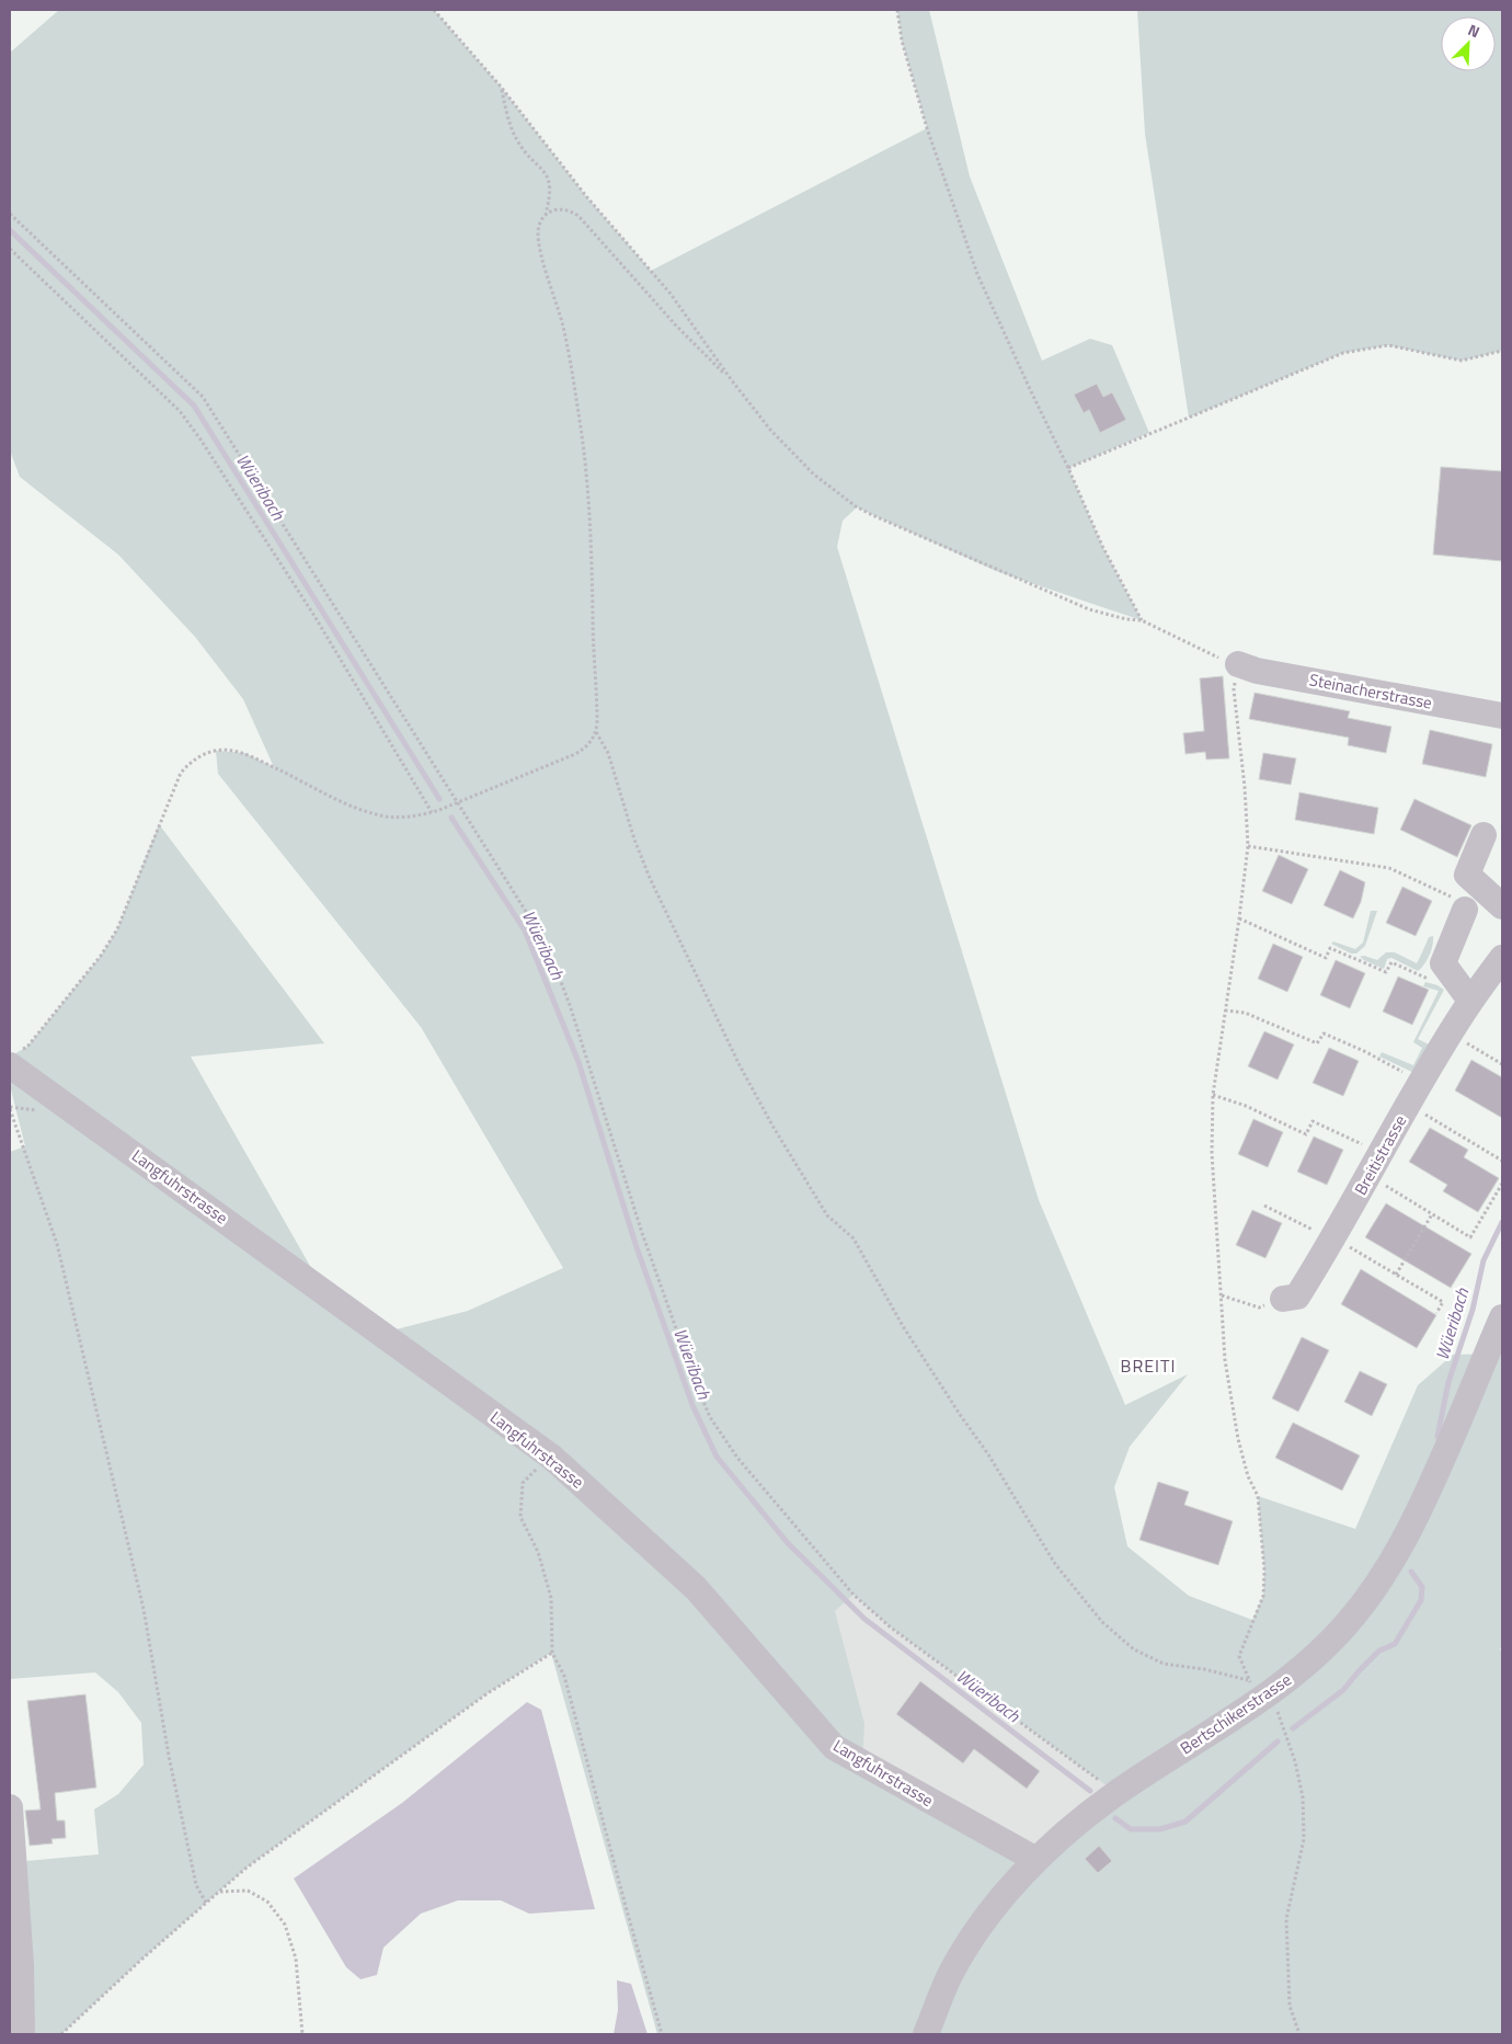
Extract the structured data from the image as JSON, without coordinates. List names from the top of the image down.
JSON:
{
  "streets": {
    "street": [
      "Steinacherstrasse",
      "Breitistrasse",
      "Langfuhrstrasse",
      "Bertschikerstrasse"
    ]
  },
  "crossings": [
    ["Langfuhrstrasse", "Bertschikerstrasse"]
  ],
  "districts": ["BREITI"],
  "water": ["Wüeribach"],
  "north": "top right"
}
